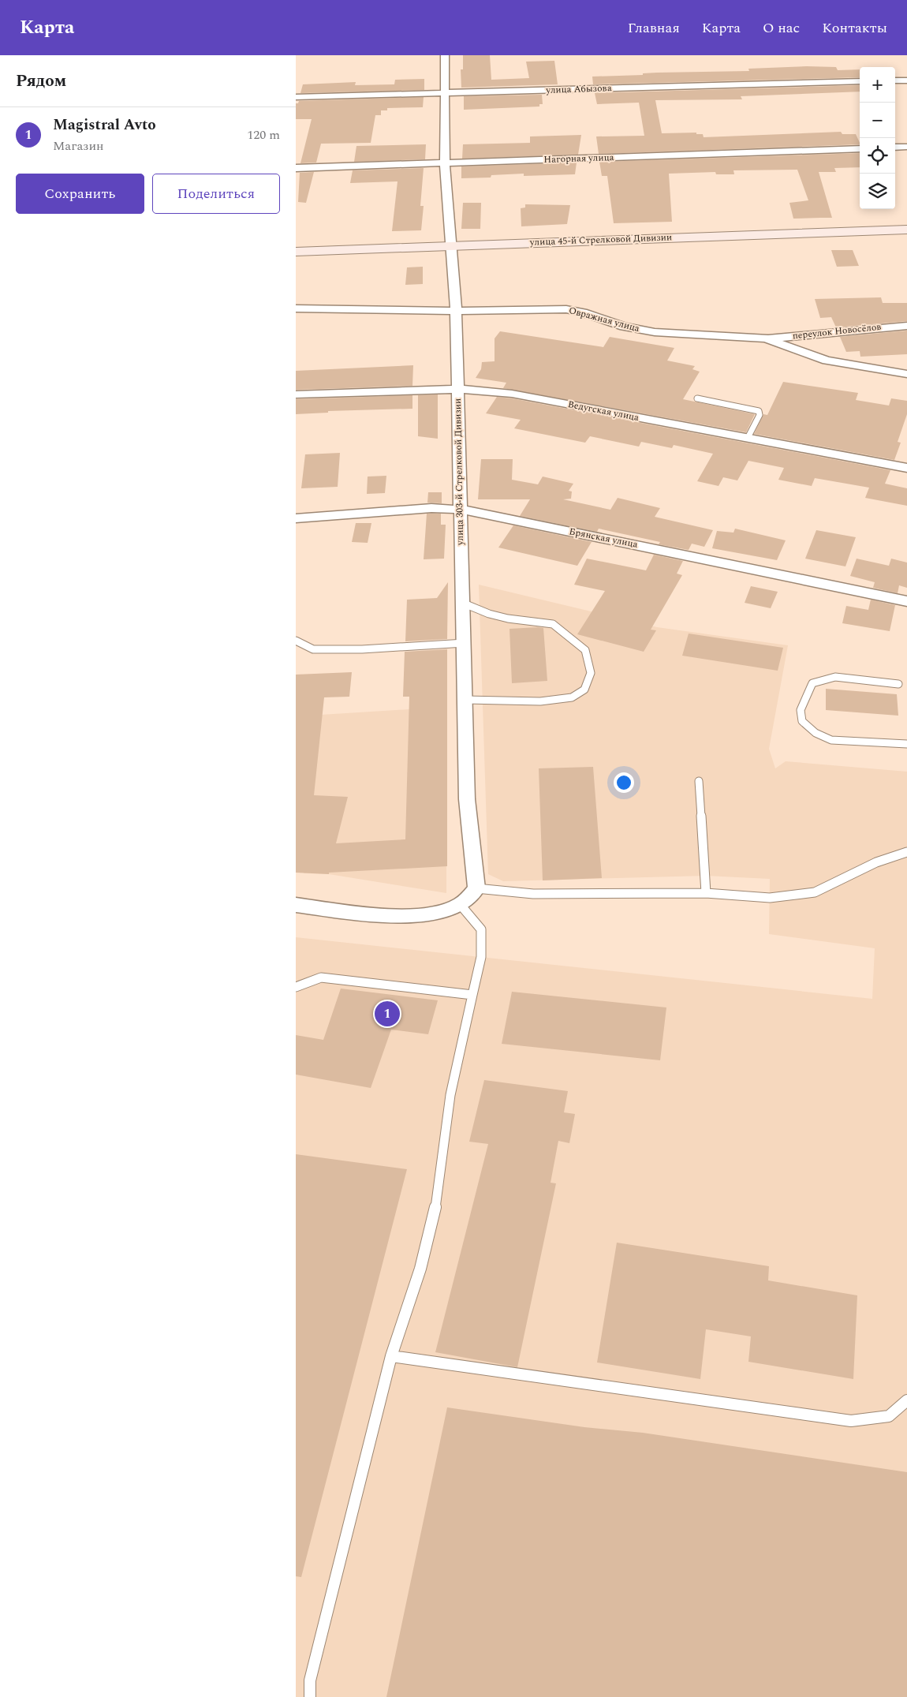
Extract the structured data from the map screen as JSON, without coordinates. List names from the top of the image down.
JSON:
{
  "streets": {
    "main road": ["улица 45-й Стрелковой Дивизии"],
    "street": [
      "улица Абызова",
      "Нагорная улица",
      "Овражная улица",
      "переулок Новосёлов",
      "Ведугская улица",
      "улица 303-й Стрелковой Дивизии",
      "Брянская улица"
    ]
  },
  "crossings": [
    ["улица Абызова", "улица 303-й Стрелковой Дивизии"],
    ["Нагорная улица", "улица 303-й Стрелковой Дивизии"],
    ["улица 45-й Стрелковой Дивизии", "улица 303-й Стрелковой Дивизии"],
    ["Овражная улица", "переулок Новосёлов"],
    ["Овражная улица", "улица 303-й Стрелковой Дивизии"],
    ["Ведугская улица", "улица 303-й Стрелковой Дивизии"],
    ["улица 303-й Стрелковой Дивизии", "Брянская улица"]
  ],
  "page": {
    "header": "Карта",
    "nav": [
      "Главная",
      "Карта",
      "О нас",
      "Контакты"
    ],
    "heading": "Рядом",
    "map_buttons": ["+", "−"],
    "list": [
      {
        "mark": "1",
        "name": "Magistral Avto",
        "note": "Магазин",
        "value": "120 m"
      }
    ],
    "buttons": ["Сохранить", "Поделиться"],
    "pins": "1"
  }
}
